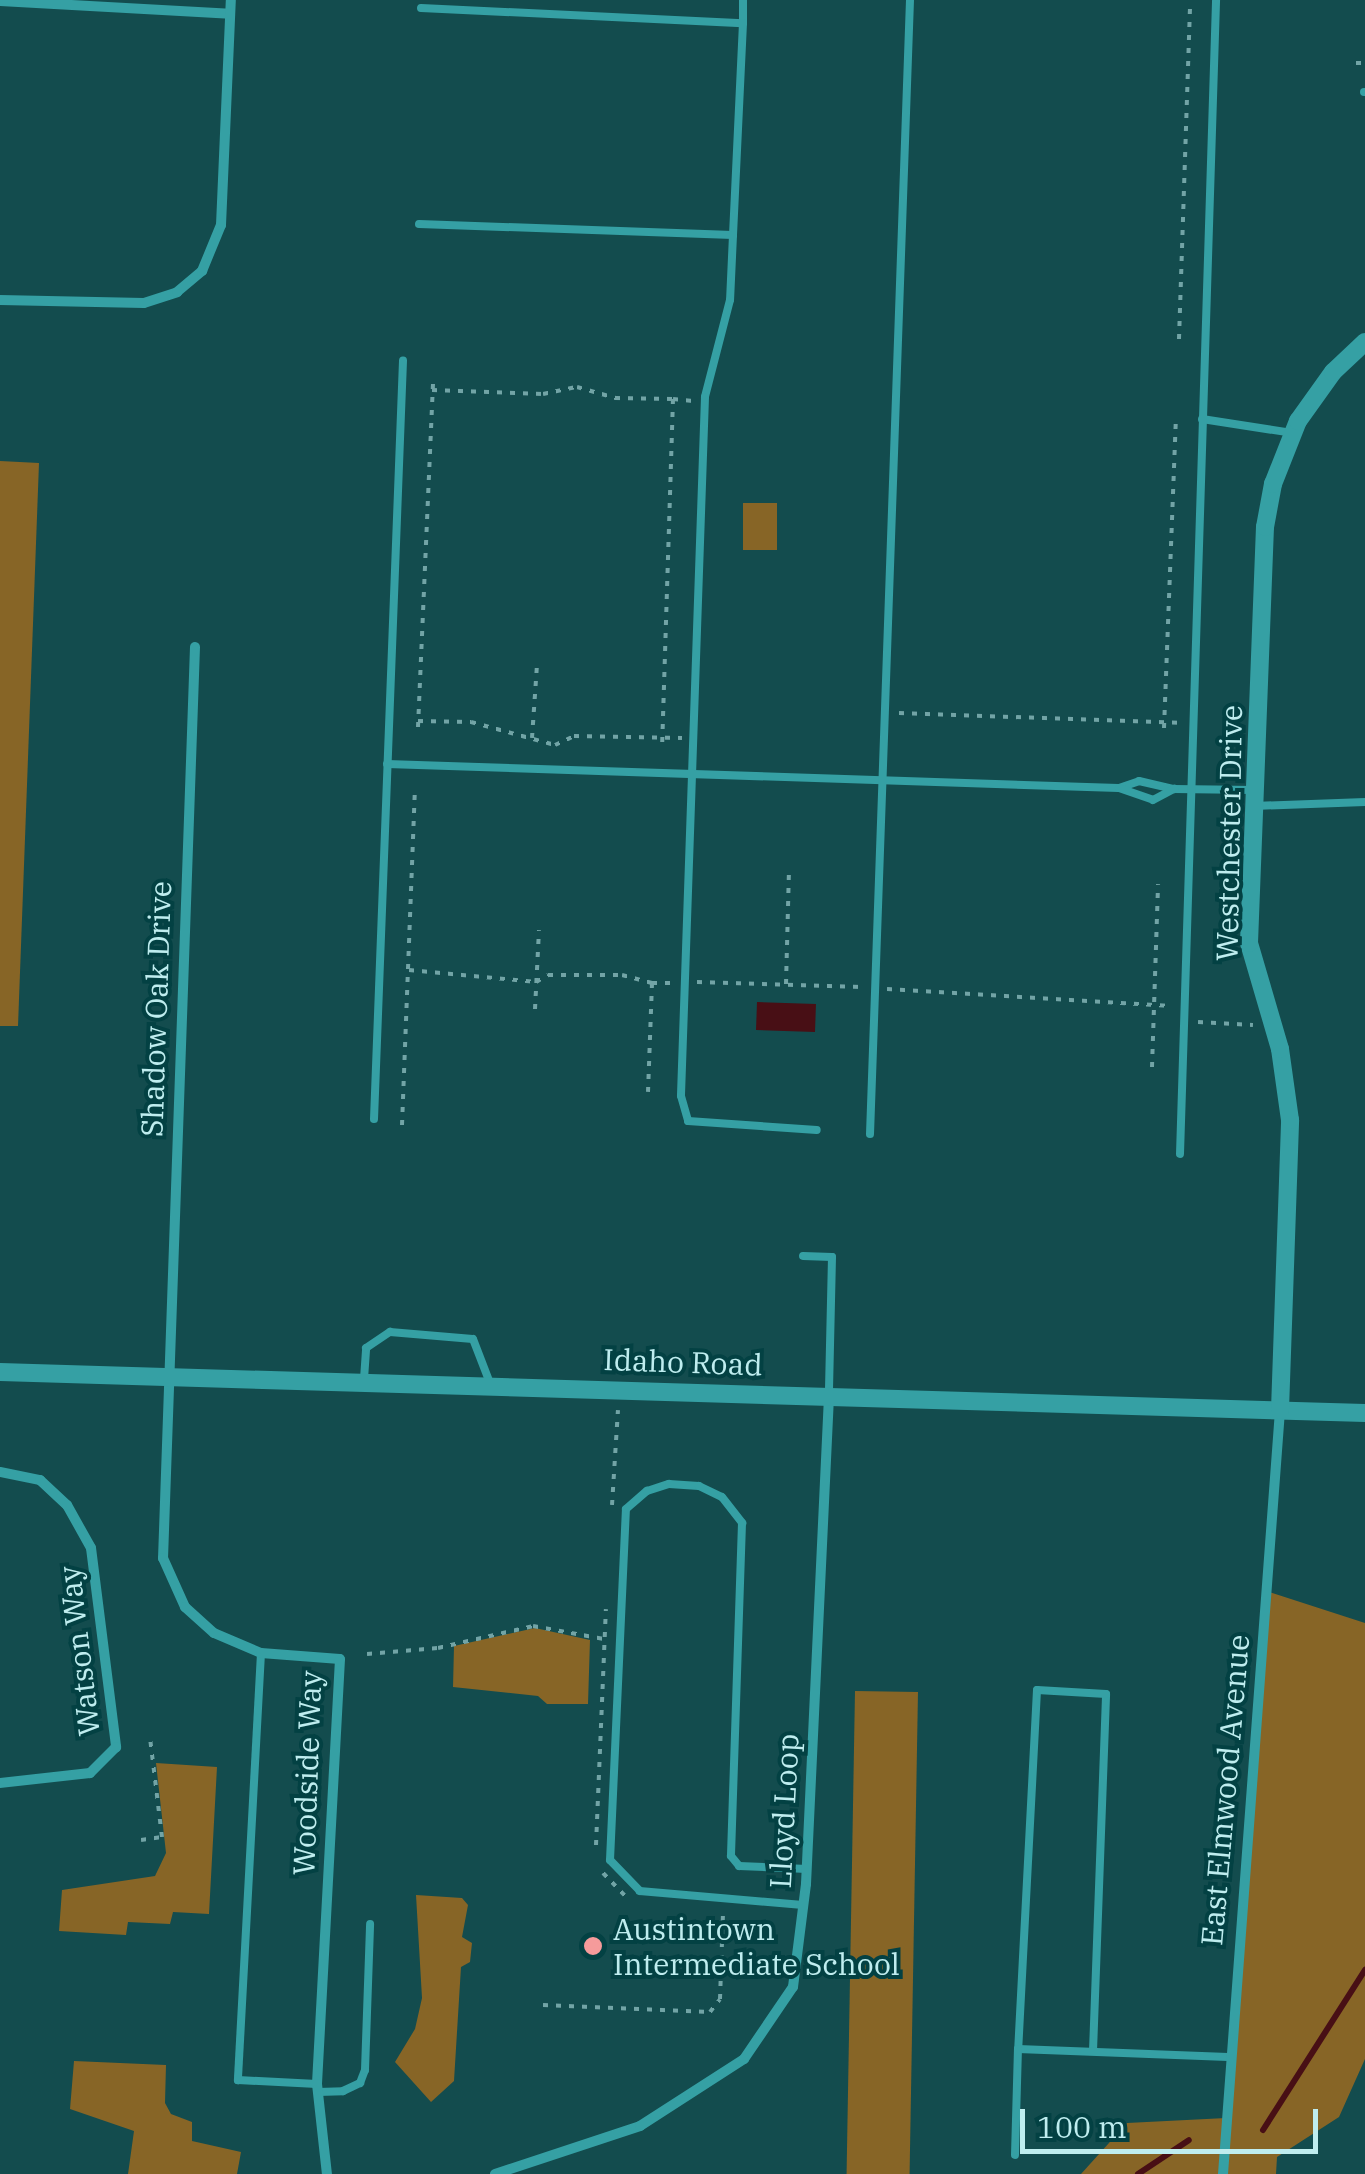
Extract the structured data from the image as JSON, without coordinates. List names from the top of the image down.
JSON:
{
  "streets": {
    "street": [
      "Westchester Drive",
      "Shadow Oak Drive",
      "Idaho Road",
      "Watson Way",
      "Woodside Way",
      "East Elmwood Avenue",
      "Lloyd Loop"
    ]
  },
  "crossings": [
    ["Westchester Drive", "Idaho Road"],
    ["Westchester Drive", "East Elmwood Avenue"],
    ["Shadow Oak Drive", "Idaho Road"],
    ["Shadow Oak Drive", "Woodside Way"],
    ["Idaho Road", "Woodside Way"],
    ["Idaho Road", "East Elmwood Avenue"],
    ["Idaho Road", "Lloyd Loop"]
  ],
  "places": ["Austintown Intermediate School"],
  "scale_bar": "100 m"
}
